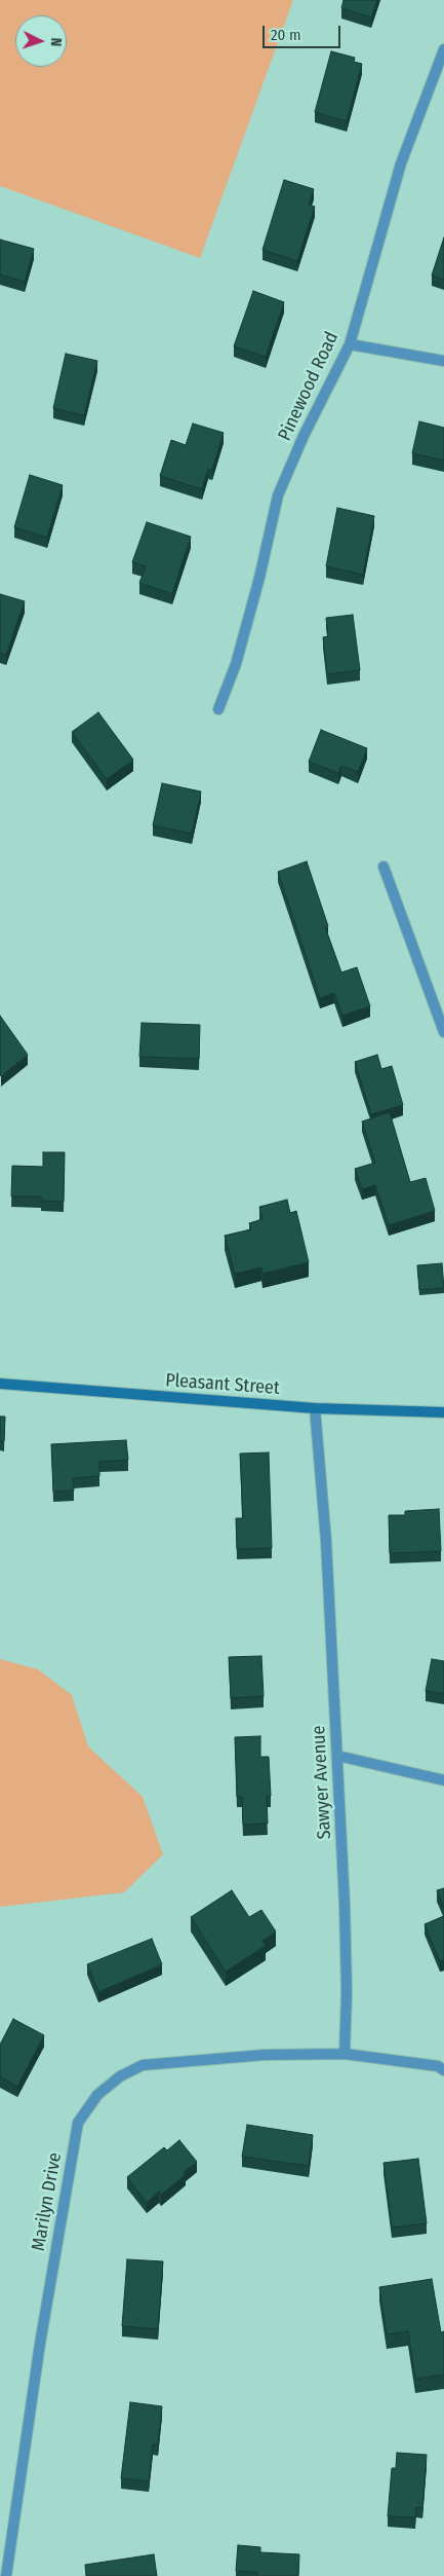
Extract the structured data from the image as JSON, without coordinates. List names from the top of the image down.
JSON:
{
  "streets": {
    "main road": ["Pleasant Street"],
    "street": ["Pinewood Road", "Sawyer Avenue", "Marilyn Drive"]
  },
  "crossings": [
    ["Pleasant Street", "Sawyer Avenue"],
    ["Sawyer Avenue", "Marilyn Drive"]
  ],
  "scale_bar": "20 m",
  "north": "right"
}
